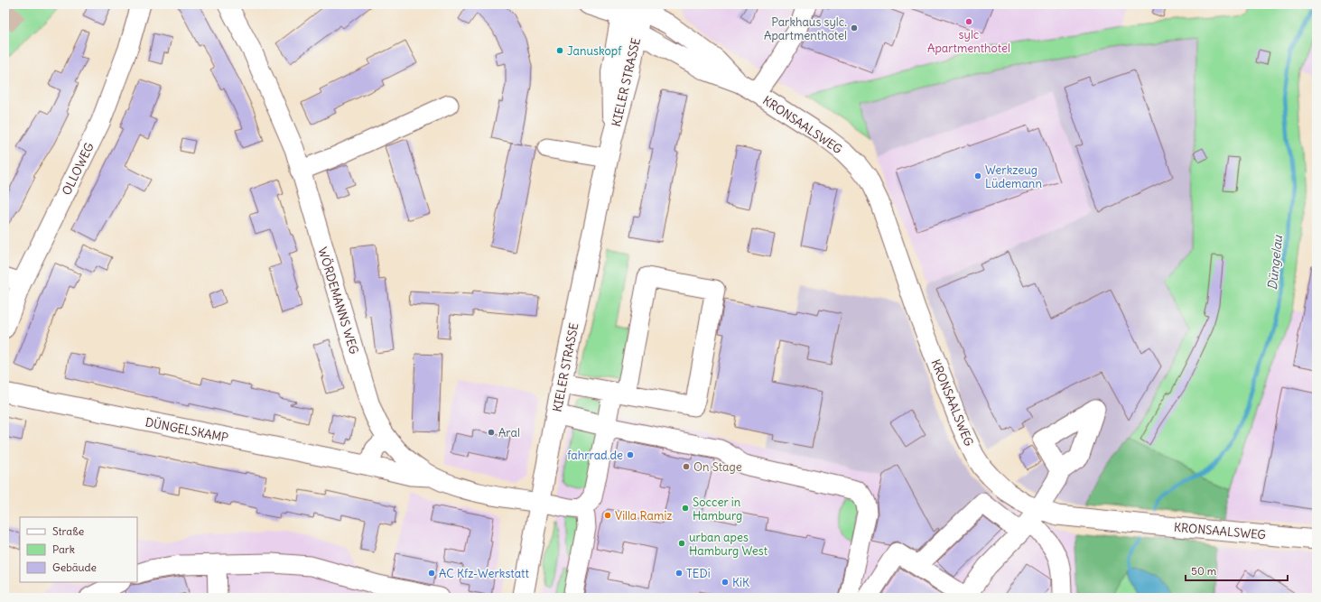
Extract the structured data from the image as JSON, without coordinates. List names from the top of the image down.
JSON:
{
  "streets": {
    "main road": ["KIELER STRASSE"],
    "street": [
      "KRONSAALSWEG",
      "OLLOWEG",
      "WÖRDEMANNS WEG",
      "DÜNGELSKAMP"
    ]
  },
  "crossings": [
    ["KIELER STRASSE", "KRONSAALSWEG"],
    ["KIELER STRASSE", "WÖRDEMANNS WEG"],
    ["WÖRDEMANNS WEG", "DÜNGELSKAMP"]
  ],
  "water": ["Düngelau"],
  "places": [
    "sylc Apartmenthotel",
    "Parkhaus sylc. Apartmenthotel",
    "Januskopf",
    "Werkzeug Lüdemann",
    "Aral",
    "fahrrad.de",
    "On Stage",
    "Soccer in Hamburg",
    "Villa Ramiz",
    "urban apes Hamburg West",
    "AC Kfz-Werkstatt",
    "TEDi",
    "KiK"
  ],
  "legend": ["Straße", "Park", "Gebäude"],
  "scale_bar": "50 m"
}
